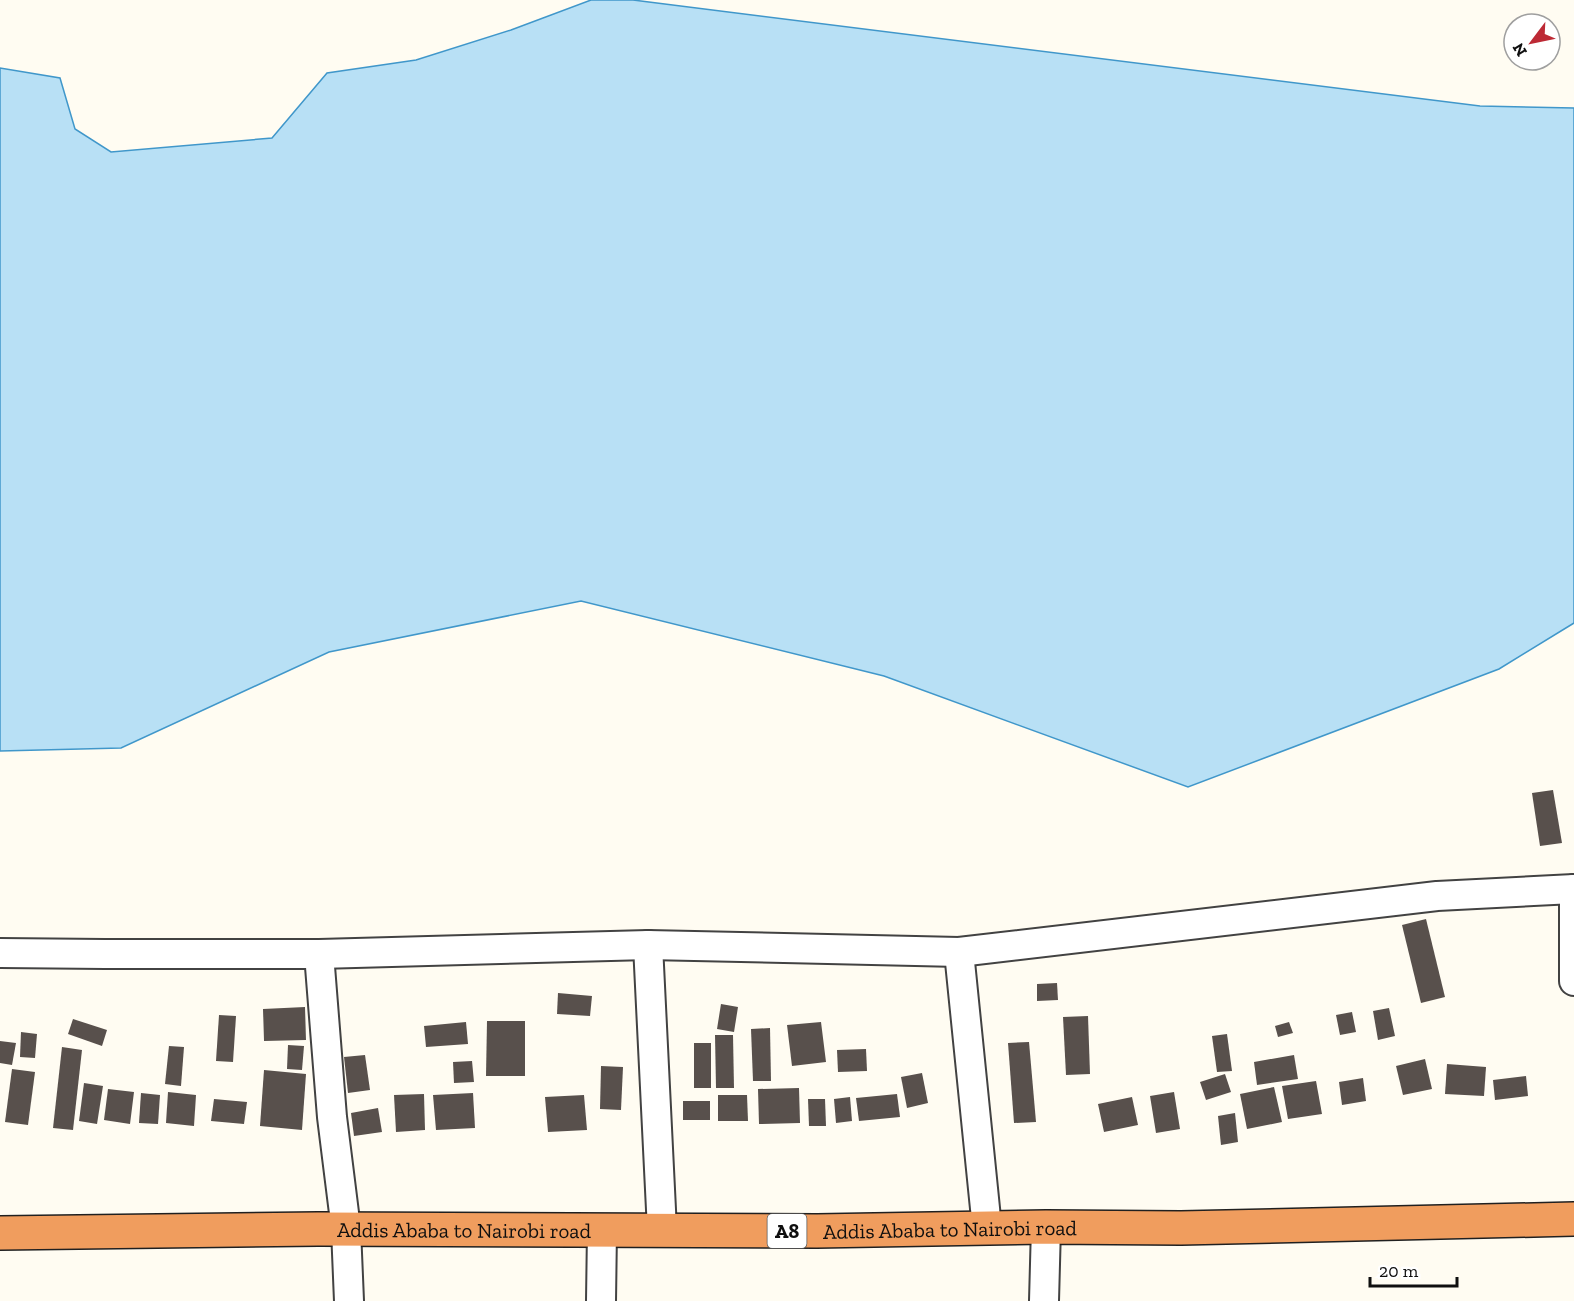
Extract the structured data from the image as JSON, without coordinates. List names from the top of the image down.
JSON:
{
  "streets": {
    "highway": ["Addis Ababa to Nairobi road", "A8"]
  },
  "scale_bar": "20 m",
  "north": "bottom left"
}
